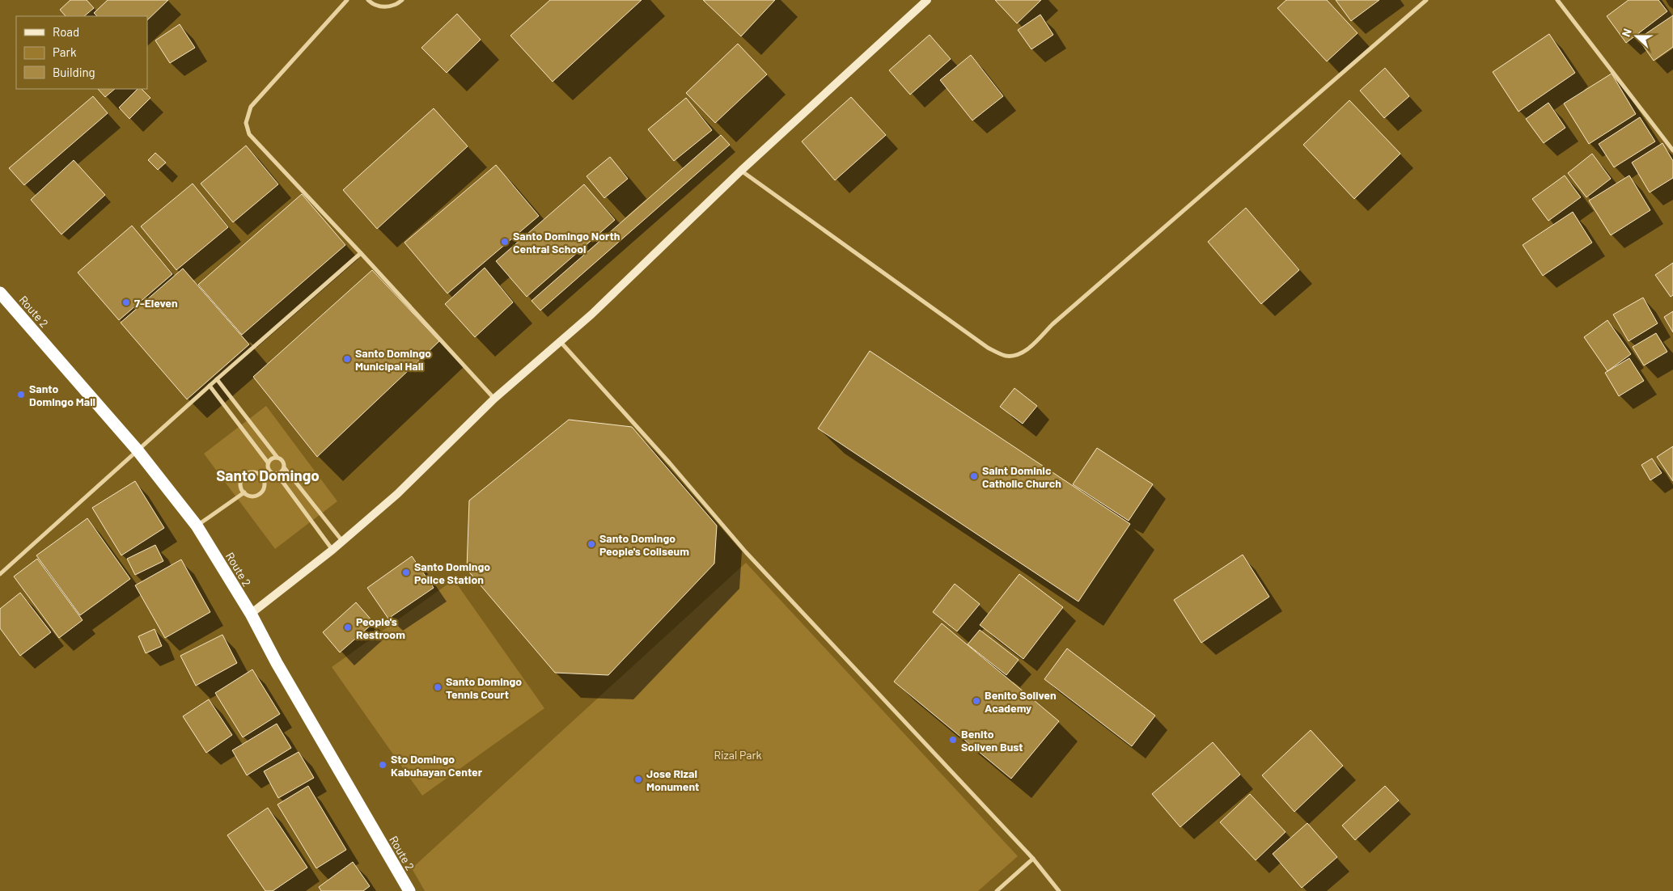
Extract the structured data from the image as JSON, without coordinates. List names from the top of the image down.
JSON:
{
  "streets": {
    "highway": ["Route 2"]
  },
  "districts": ["Santo Domingo"],
  "parks": ["Rizal Park"],
  "places": [
    "Santo Domingo North Central School",
    "7-Eleven",
    "Santo Domingo Municipal Hall",
    "Santo Domingo Mall",
    "Saint Dominic Catholic Church",
    "Santo Domingo People's Coliseum",
    "Santo Domingo Police Station",
    "People's Restroom",
    "Santo Domingo Tennis Court",
    "Benito Soliven Academy",
    "Benito Soliven Bust",
    "Sto Domingo Kabuhayan Center",
    "Jose Rizal Monument"
  ],
  "legend": ["Road", "Park", "Building"],
  "north": "left"
}
